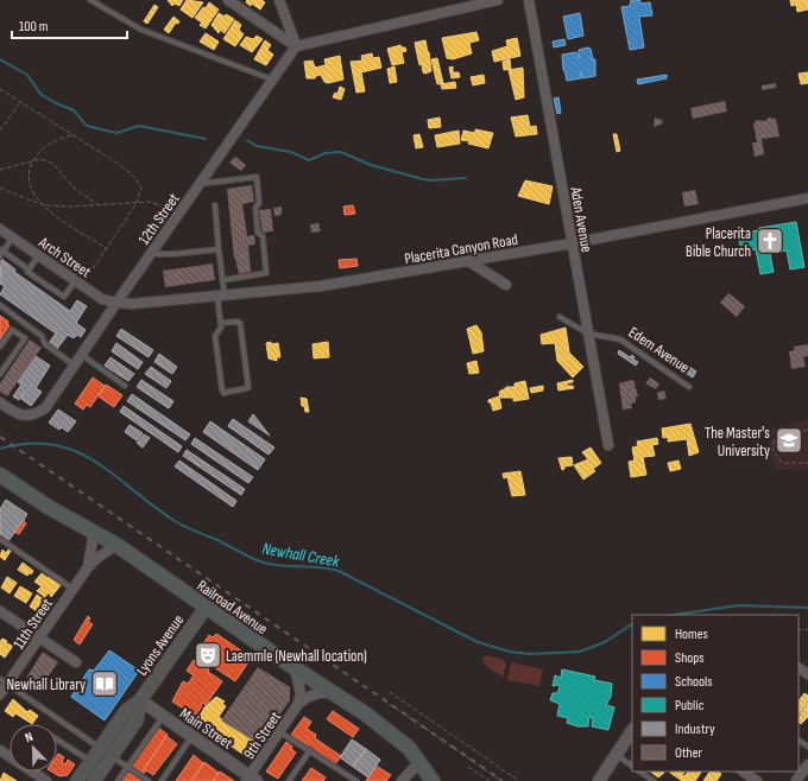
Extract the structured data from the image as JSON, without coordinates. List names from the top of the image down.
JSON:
{
  "streets": {
    "main road": ["Railroad Avenue", "Lyons Avenue"],
    "street": [
      "12th Street",
      "Aden Avenue",
      "Placerita Canyon Road",
      "Arch Street",
      "11th Street",
      "Main Street",
      "9th Street"
    ],
    "lane": ["Edem Avenue"]
  },
  "crossings": [
    ["12th Street", "Placerita Canyon Road"],
    ["12th Street", "Arch Street"],
    ["Aden Avenue", "Placerita Canyon Road"],
    ["Aden Avenue", "Edem Avenue"],
    ["Placerita Canyon Road", "Arch Street"],
    ["Railroad Avenue", "11th Street"],
    ["Railroad Avenue", "Lyons Avenue"],
    ["Railroad Avenue", "9th Street"],
    ["Lyons Avenue", "Main Street"],
    ["Main Street", "9th Street"]
  ],
  "water": ["Newhall Creek"],
  "places": {
    "church": ["Placerita Bible Church"],
    "school or university": ["The Master's University"],
    "theatre": ["Laemmle (Newhall location)"],
    "library": ["Newhall Library"]
  },
  "legend": [
    "Homes",
    "Shops",
    "Schools",
    "Public",
    "Industry",
    "Other"
  ],
  "scale_bar": "100 m",
  "north": "top left"
}
